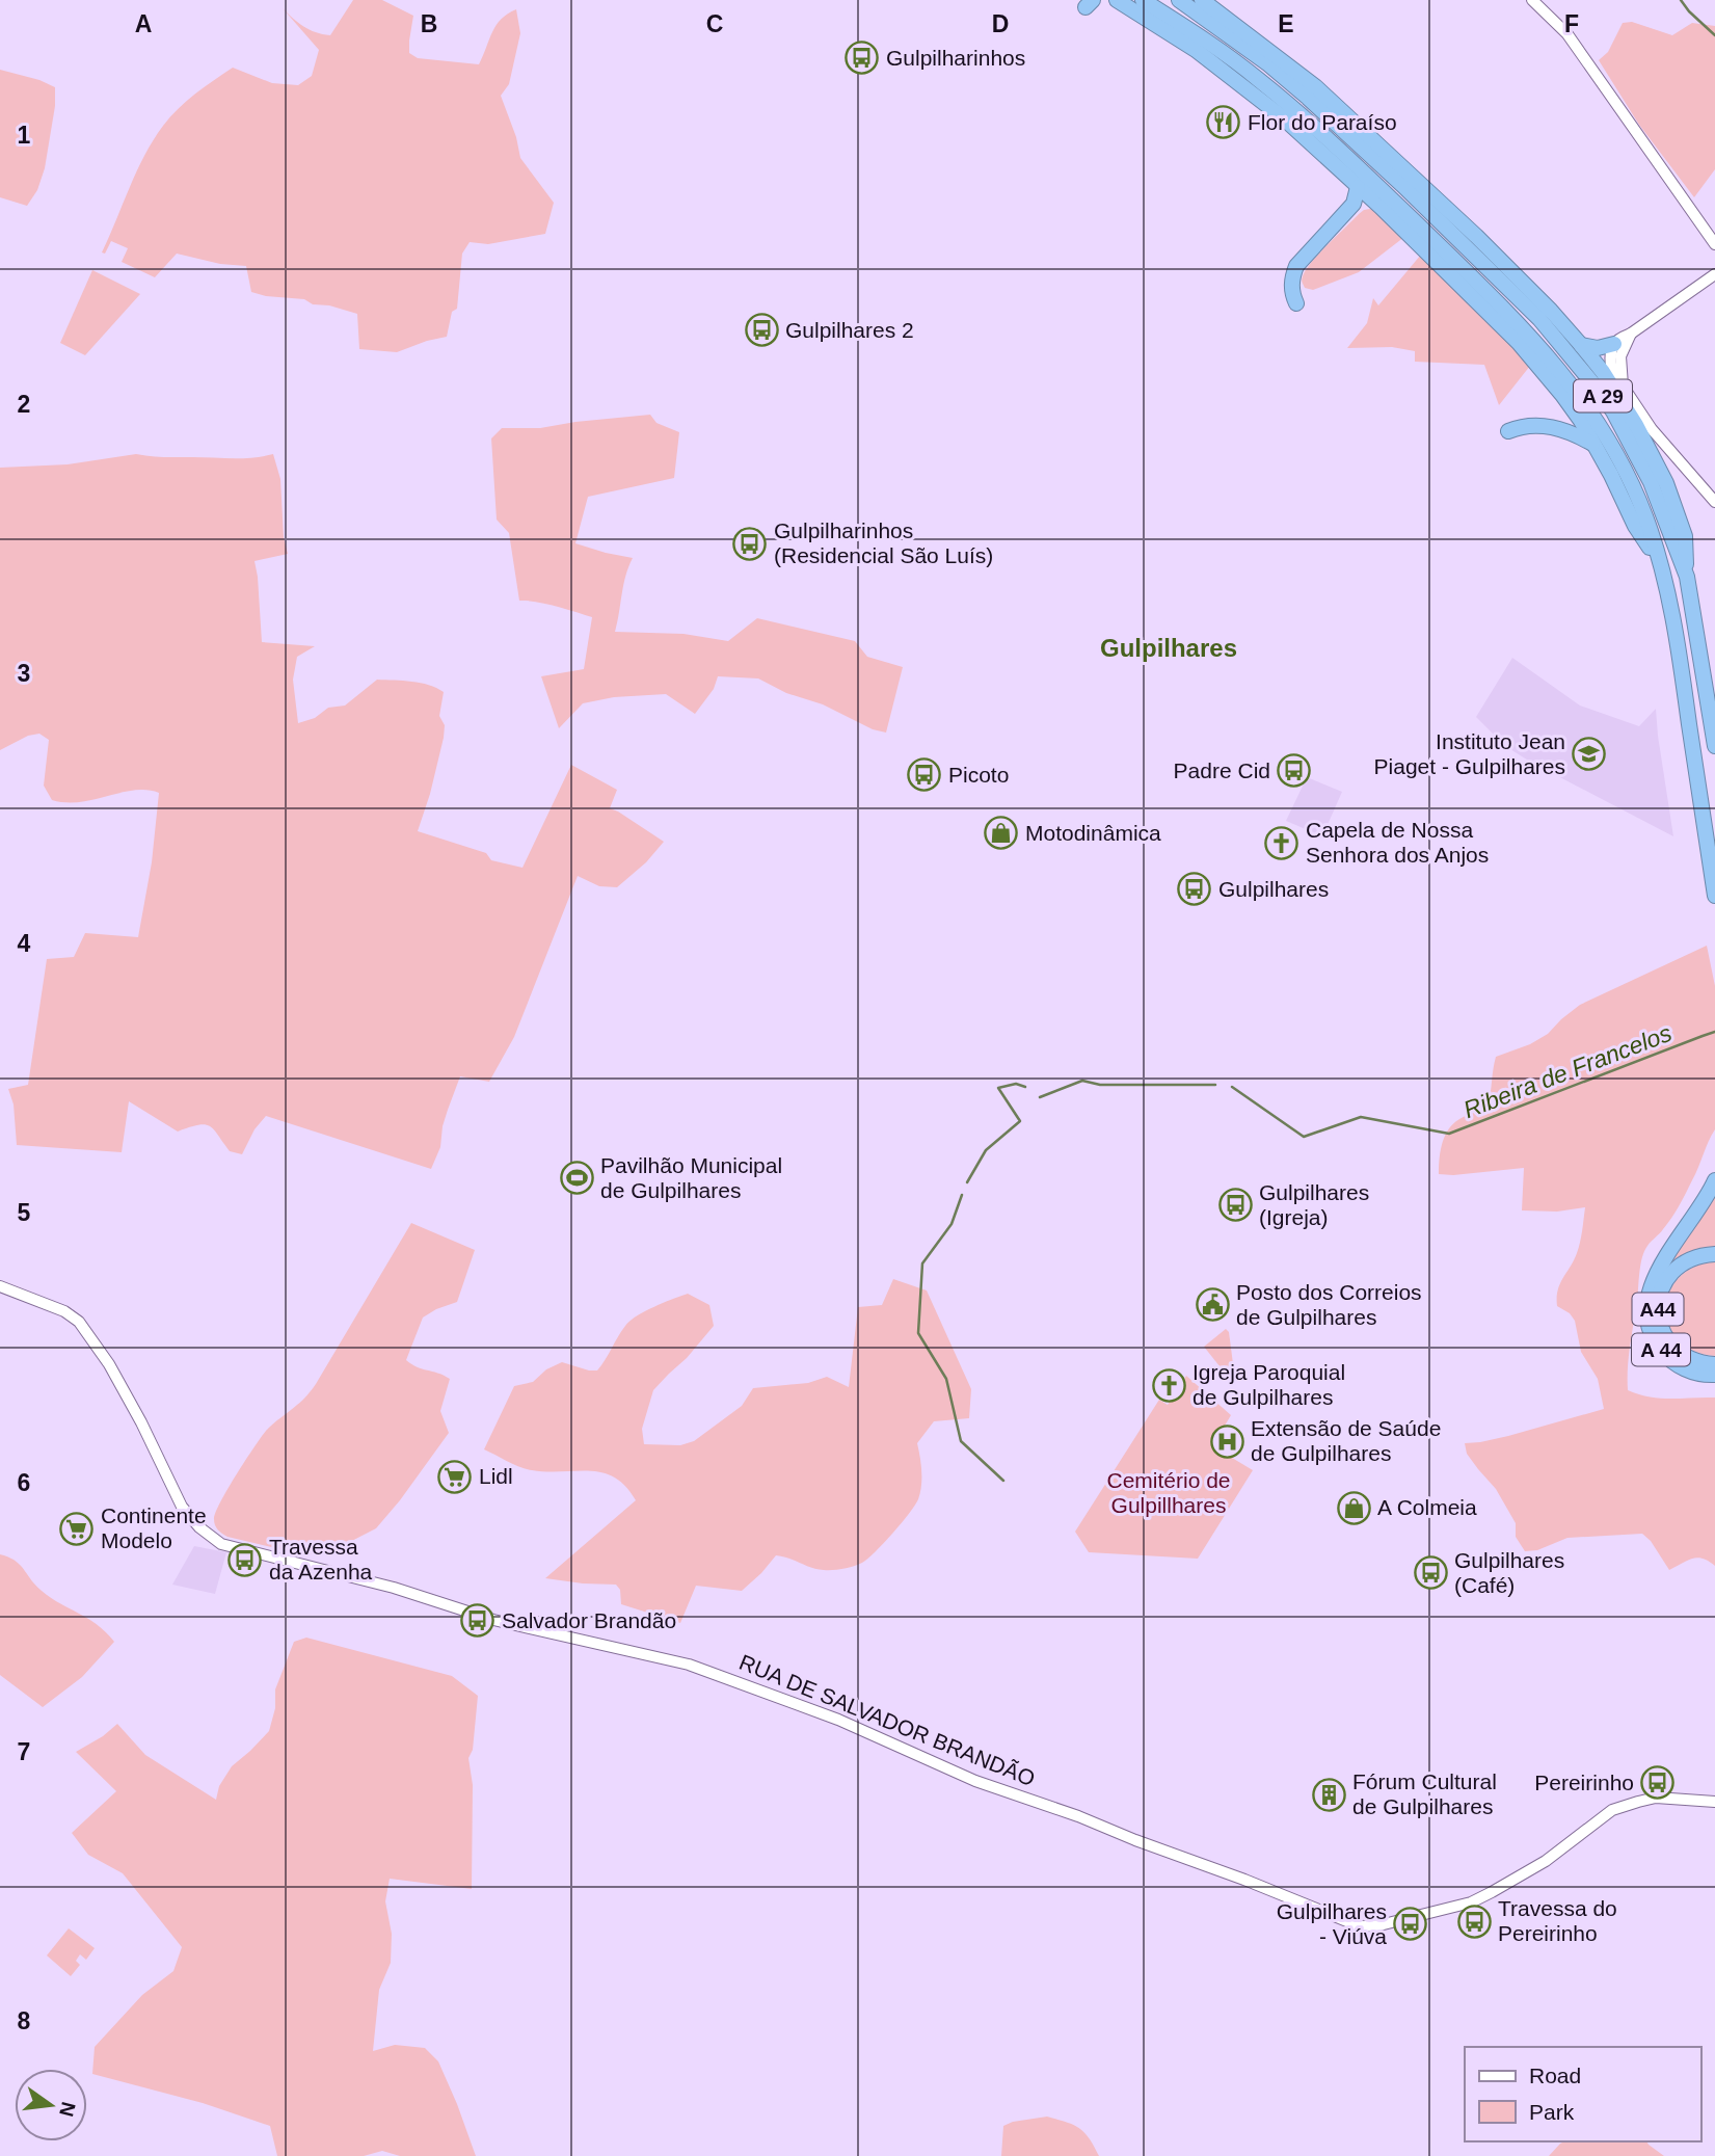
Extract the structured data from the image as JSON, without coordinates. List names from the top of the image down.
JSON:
{
  "streets": {
    "highway": ["A 29", "A44", "A 44"],
    "main road": ["RUA DE SALVADOR BRANDÃO"]
  },
  "districts": ["Gulpilhares"],
  "water": ["Ribeira de Francelos"],
  "parks": ["Cemitério de Gulpillhares"],
  "places": {
    "bus stop": [
      "Gulpilharinhos",
      "Gulpilhares 2",
      "Gulpilharinhos (Residencial São Luís)",
      "Padre Cid",
      "Picoto",
      "Gulpilhares",
      "Gulpilhares (Igreja)",
      "Travessa da Azenha",
      "Gulpilhares (Café)",
      "Salvador Brandão",
      "Pereirinho",
      "Travessa do Pereirinho",
      "Gulpilhares - Viúva"
    ],
    "restaurant": ["Flor do Paraíso"],
    "school or university": ["Instituto Jean Piaget - Gulpilhares"],
    "shop": ["Motodinâmica", "A Colmeia"],
    "church": ["Capela de Nossa Senhora dos Anjos", "Igreja Paroquial de Gulpilhares"],
    "sports": ["Pavilhão Municipal de Gulpilhares"],
    "public building": ["Posto dos Correios de Gulpilhares"],
    "hospital": ["Extensão de Saúde de Gulpilhares"],
    "supermarket": ["Lidl", "Continente Modelo"],
    "building": ["Fórum Cultural de Gulpilhares"]
  },
  "legend": ["Road", "Park"],
  "north": "right",
  "grid": {
    "columns": [
      "A",
      "B",
      "C",
      "D",
      "E",
      "F"
    ],
    "rows": [
      "1",
      "2",
      "3",
      "4",
      "5",
      "6",
      "7",
      "8"
    ]
  }
}
